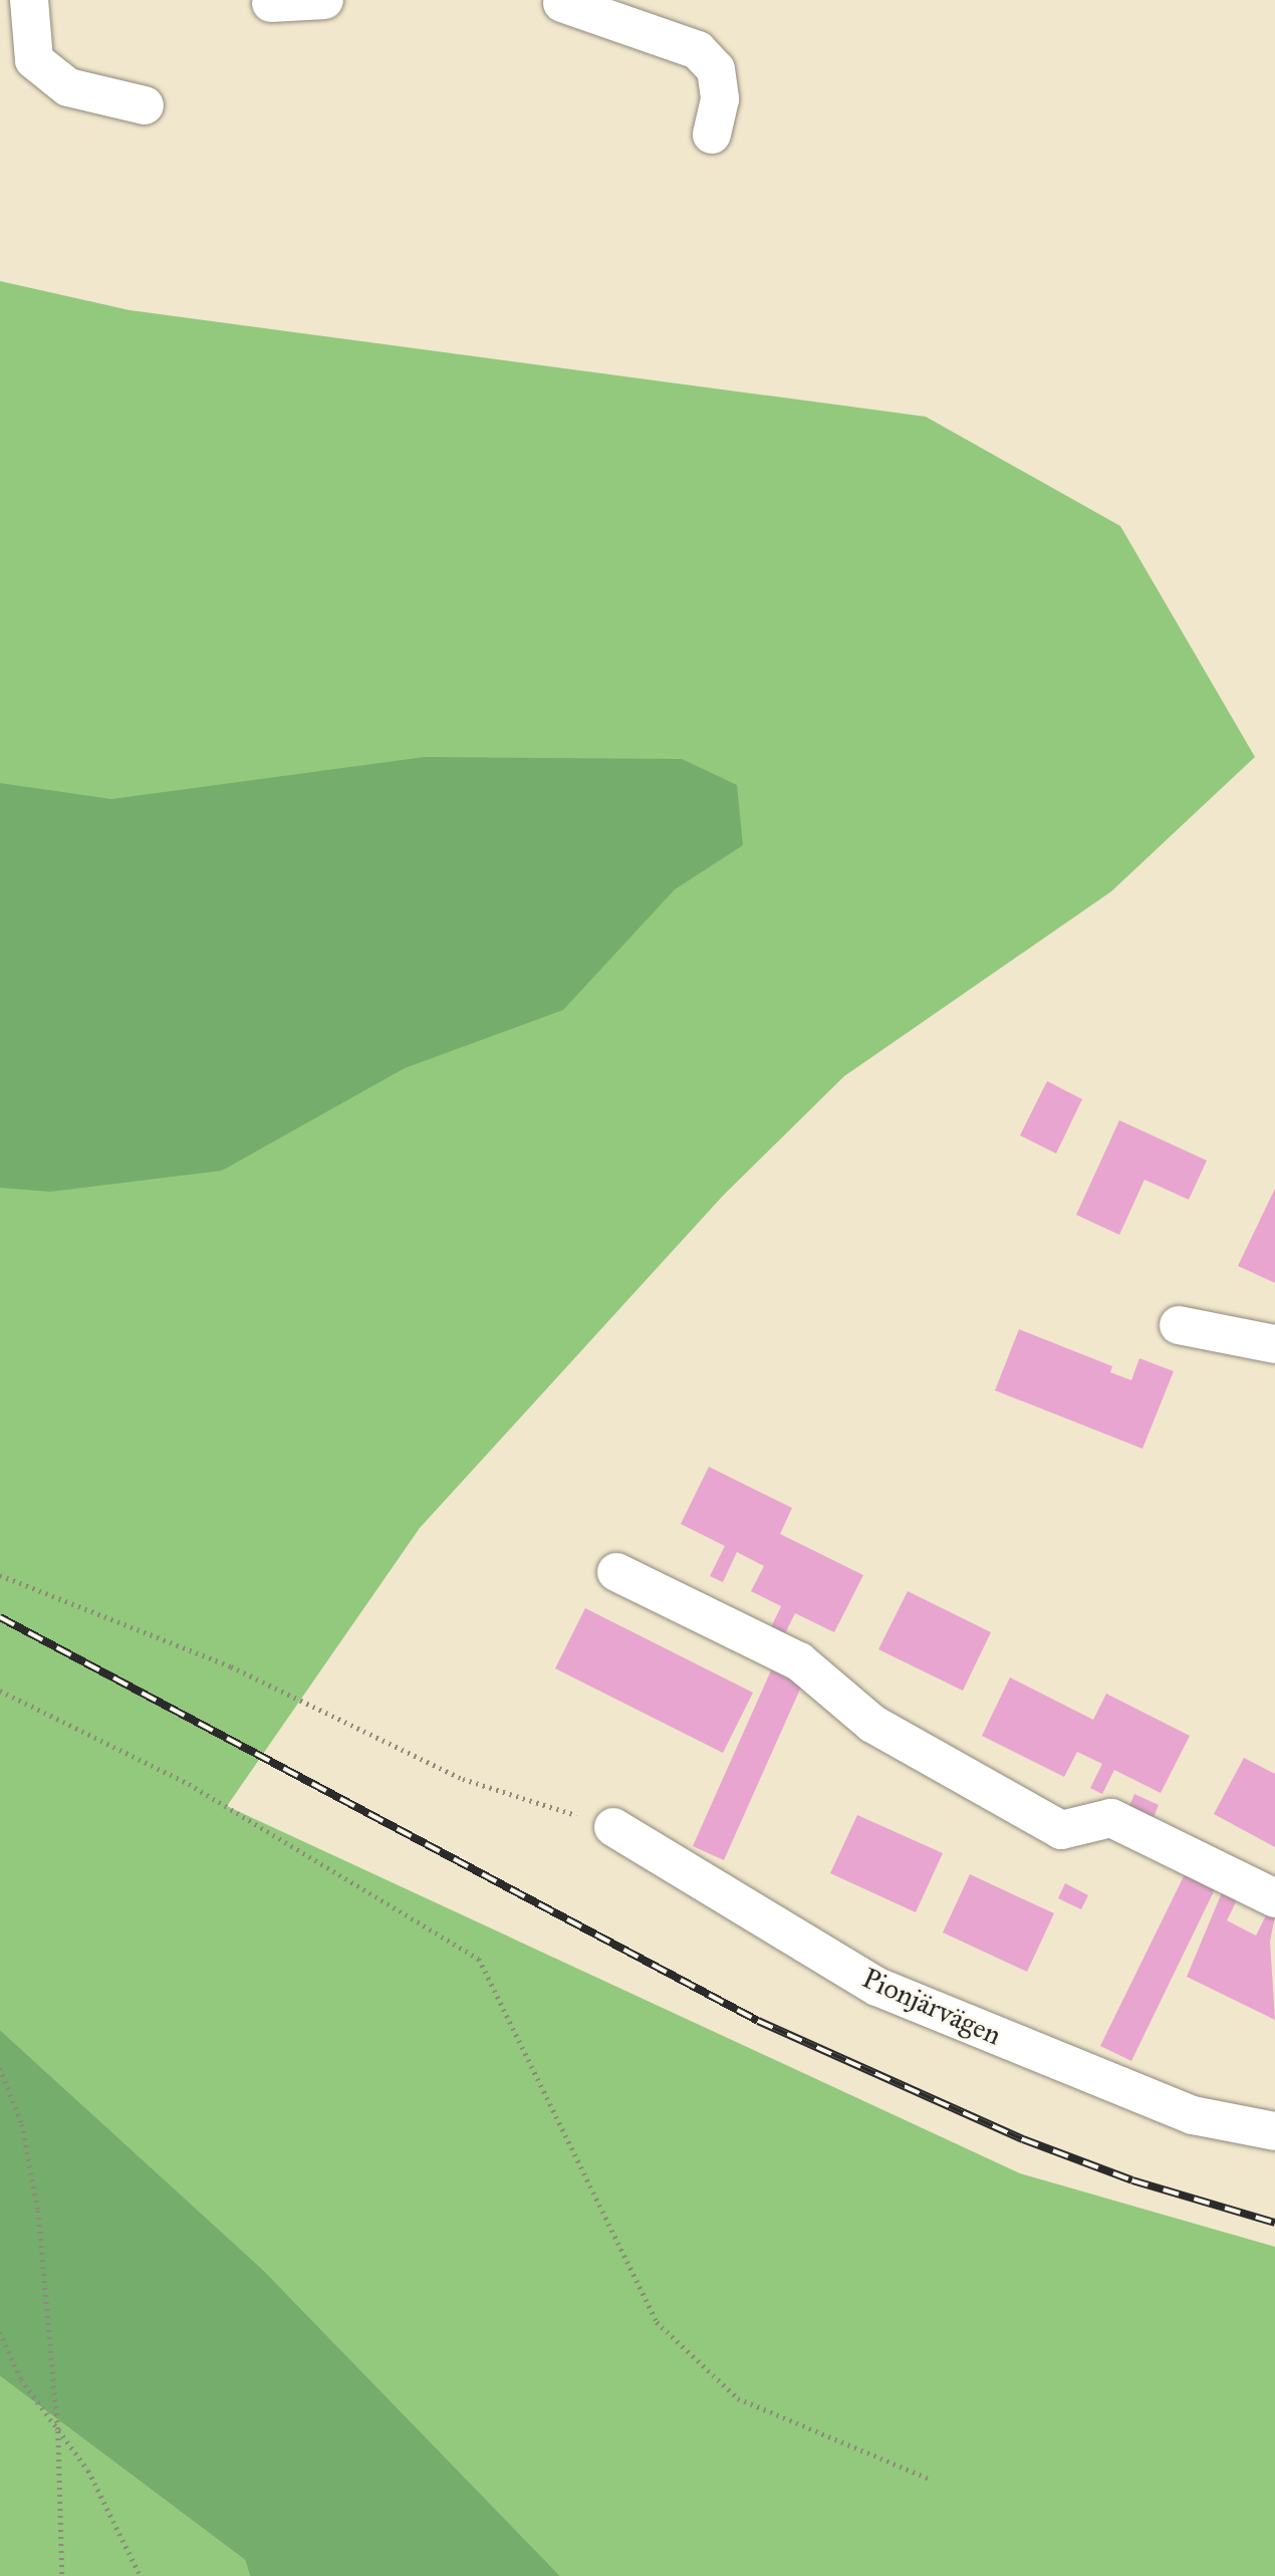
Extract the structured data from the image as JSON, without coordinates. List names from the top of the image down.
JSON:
{
  "streets": {
    "street": ["Pionjärvägen"]
  }
}
